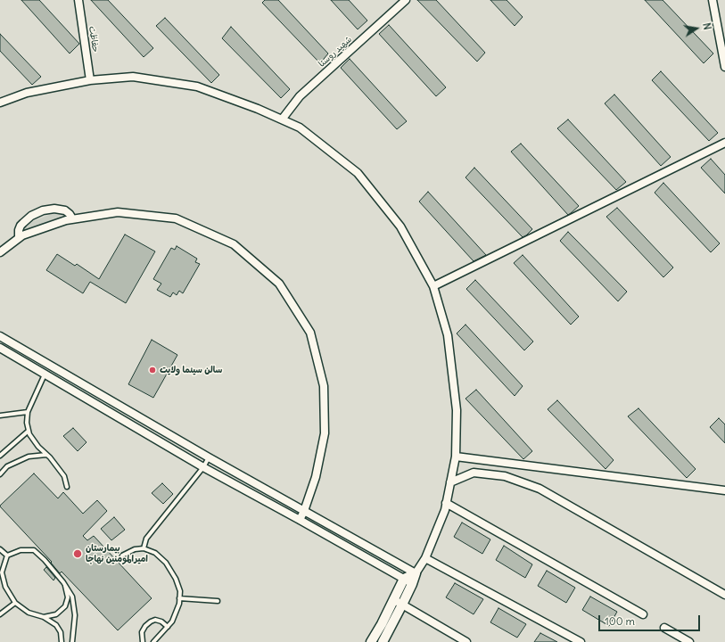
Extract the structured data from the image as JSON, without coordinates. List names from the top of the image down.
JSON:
{
  "streets": {
    "street": ["حفاظت", "شهید روستا"]
  },
  "places": ["سالن سینما ولایت", "بیمارستان امیرالمومنین نهاجا"],
  "scale_bar": "100 m",
  "north": "right"
}
